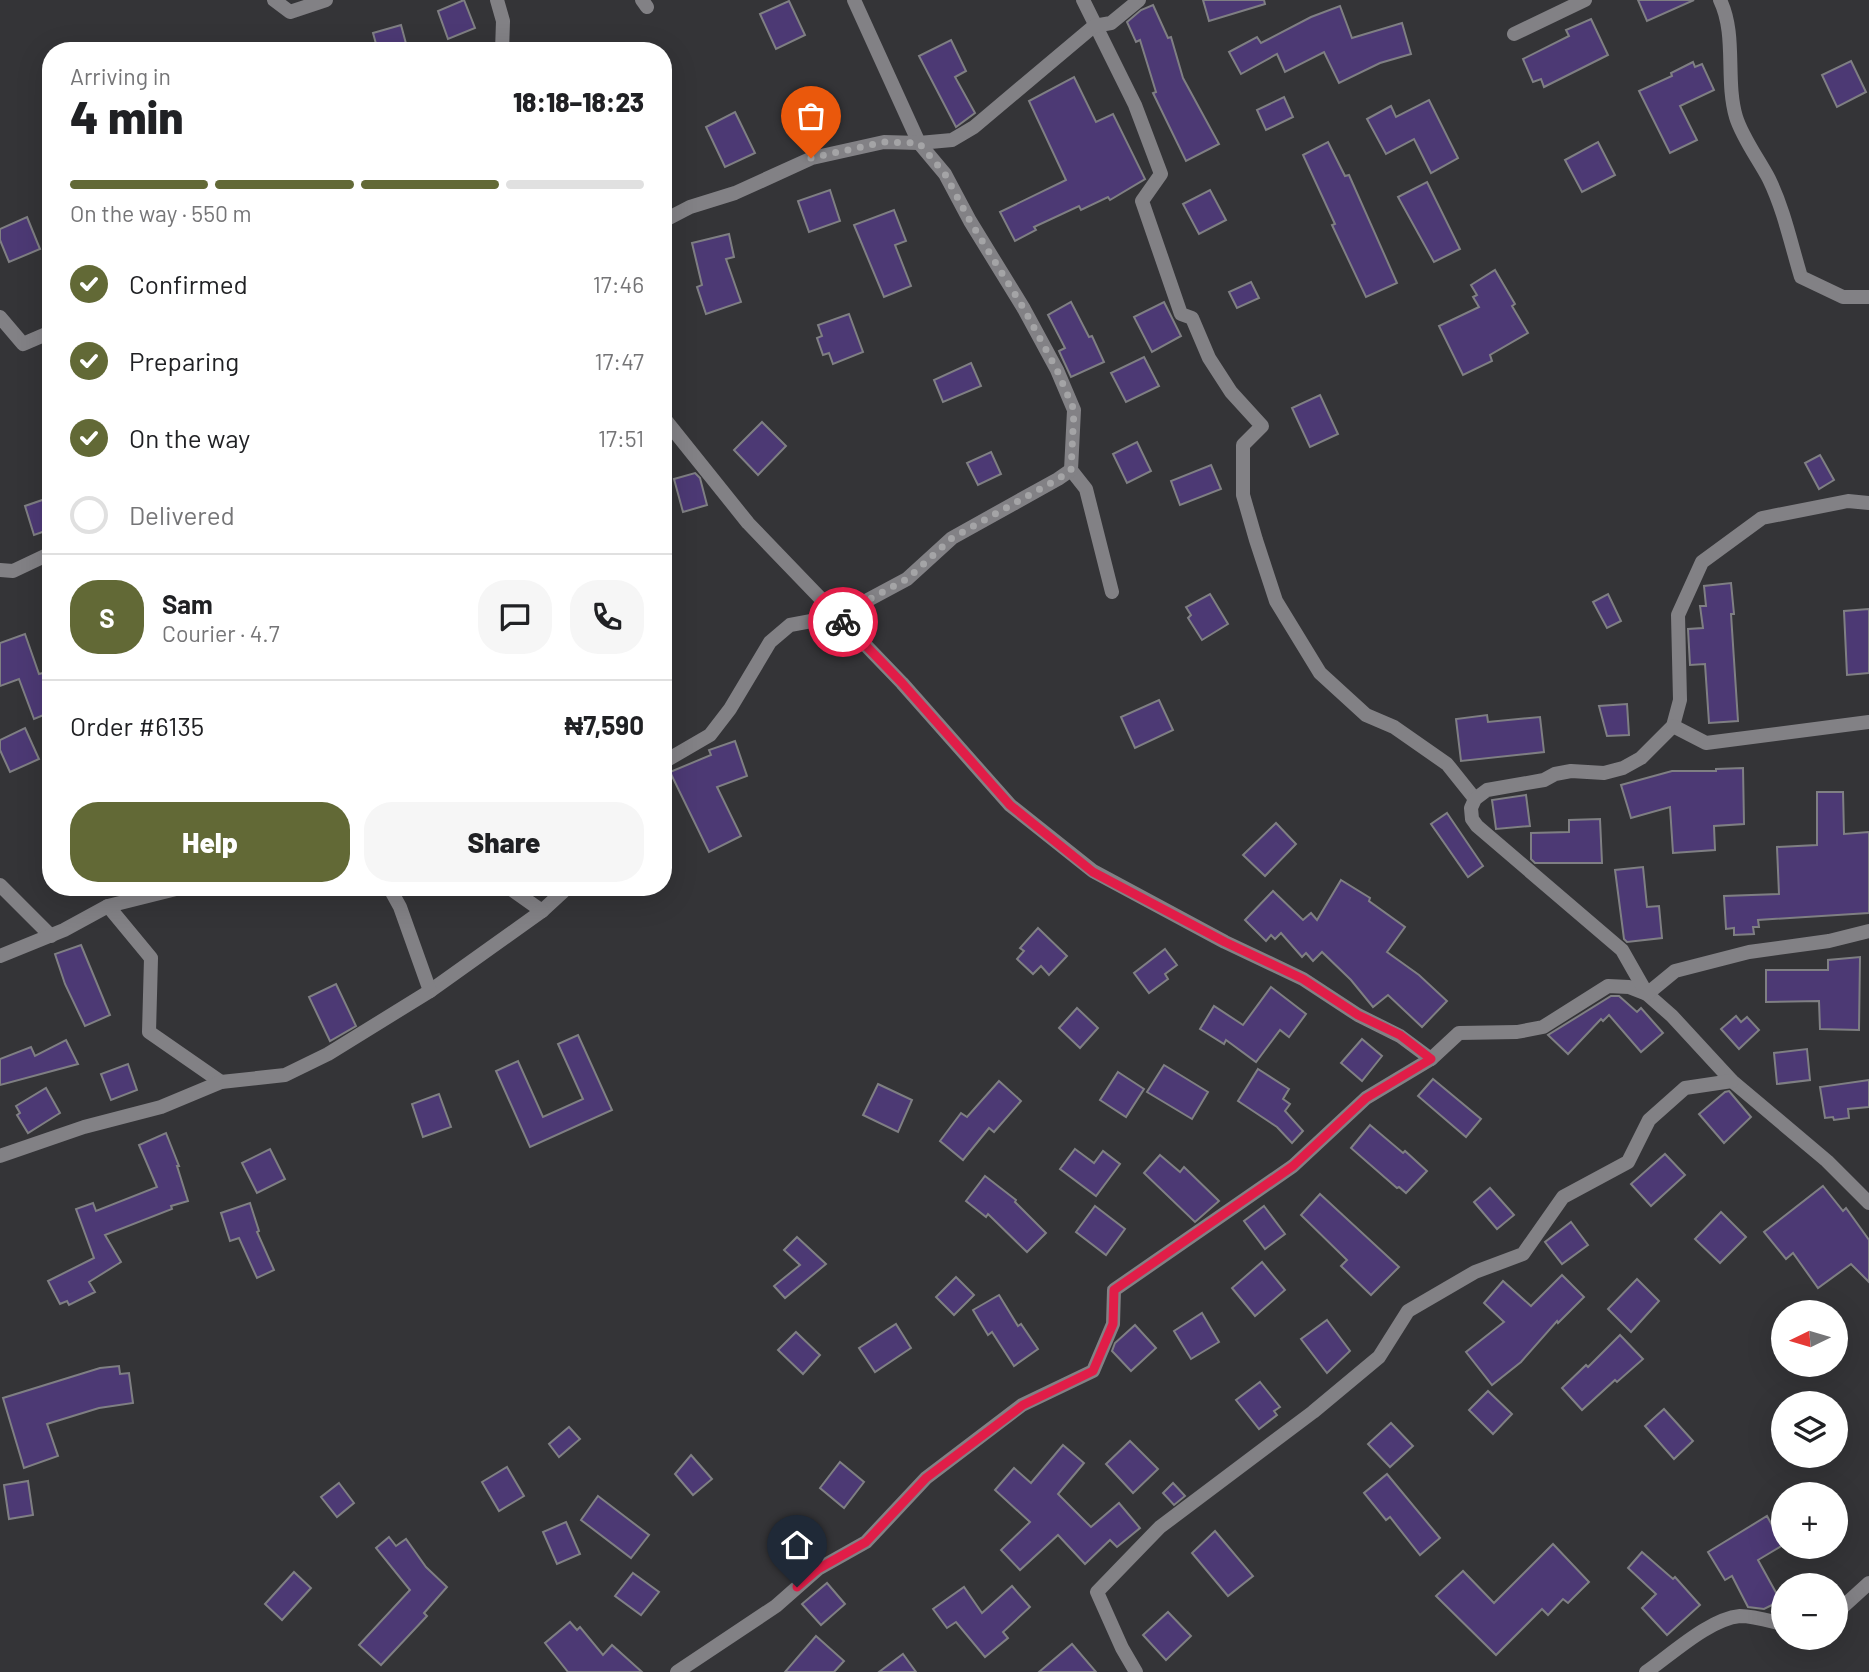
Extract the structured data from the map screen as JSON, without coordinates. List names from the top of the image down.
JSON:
{
  "north": "left",
  "page": {
    "heading": ["4 min", "Arriving in", "18:18–18:23"],
    "panel": [
      "Sam",
      "Courier · 4.7",
      "Order #6135",
      "₦7,590"
    ],
    "bar": "On the way · 550 m",
    "list": [
      ["Confirmed", "17:46"],
      ["Preparing", "17:47"],
      ["On the way", "17:51"],
      "Delivered"
    ],
    "round": "S",
    "buttons": ["Help", "Share"],
    "map_buttons": ["+", "−"]
  }
}
